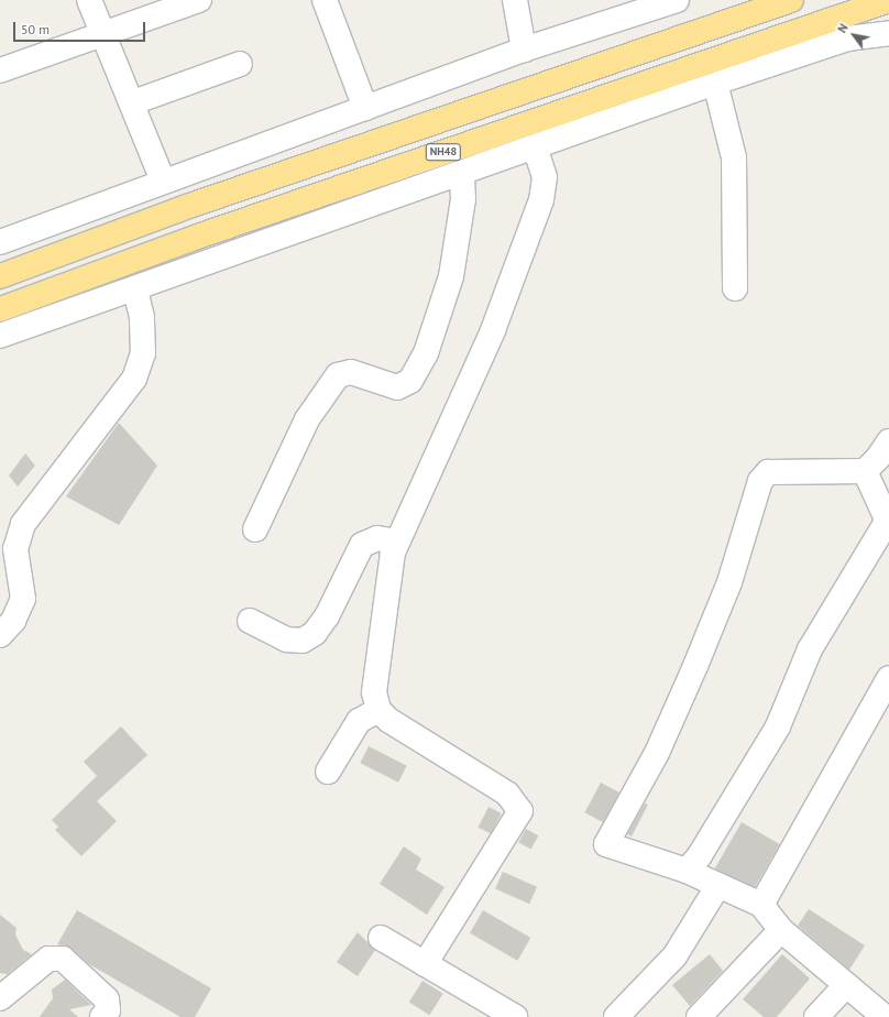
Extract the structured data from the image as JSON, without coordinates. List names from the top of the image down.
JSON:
{
  "streets": {
    "highway": ["NH48"]
  },
  "scale_bar": "50 m",
  "north": "top left"
}
